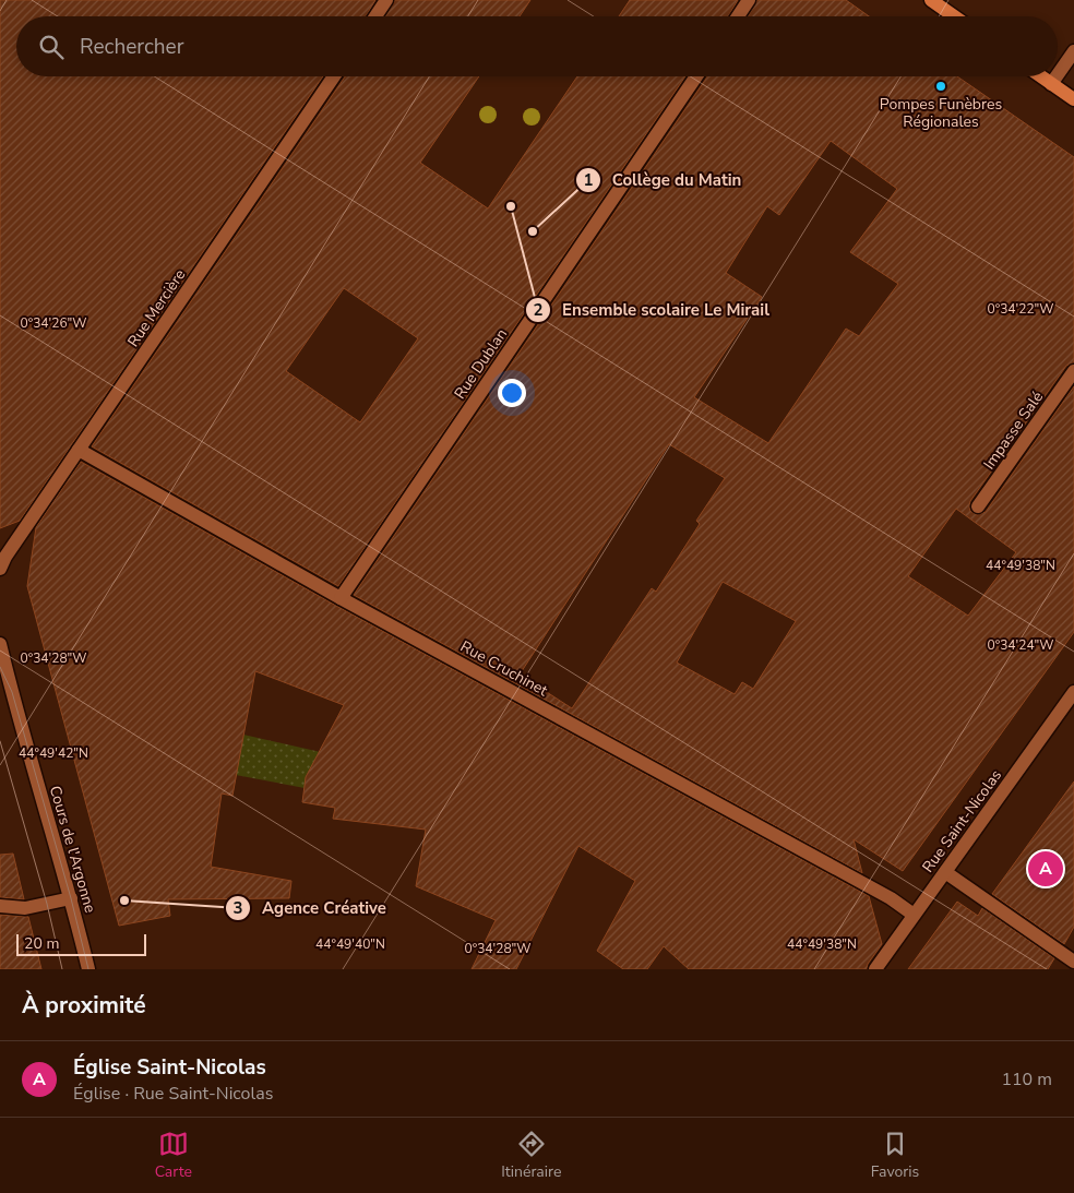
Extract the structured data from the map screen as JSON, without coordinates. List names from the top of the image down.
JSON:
{
  "streets": {
    "street": [
      "Rue Mercière",
      "Rue Dublan",
      "Impasse Salé",
      "Rue Cruchinet",
      "Rue Saint-Nicolas",
      "Cours de l'Argonne"
    ]
  },
  "crossings": [
    ["Rue Mercière", "Rue Cruchinet"],
    ["Rue Dublan", "Rue Cruchinet"],
    ["Rue Cruchinet", "Rue Saint-Nicolas"]
  ],
  "places": [
    "Pompes Funèbres Régionales",
    "Ensemble scolaire Le Mirail",
    "Collège du Matin",
    "Agence Créative"
  ],
  "scale_bar": "20 m",
  "page": {
    "search": "Rechercher",
    "pins": "A",
    "scale": "20 m",
    "heading": "À proximité",
    "list": [
      {
        "mark": "A",
        "name": "Église Saint-Nicolas",
        "note": "Église · Rue Saint-Nicolas",
        "value": "110 m"
      }
    ],
    "nav": ["Carte", "Itinéraire", "Favoris"]
  },
  "coordinates": [
    "0°34'22\"W",
    "0°34'26\"W",
    "44°49'38\"N",
    "0°34'24\"W",
    "0°34'28\"W",
    "44°49'42\"N",
    "44°49'40\"N"
  ]
}
